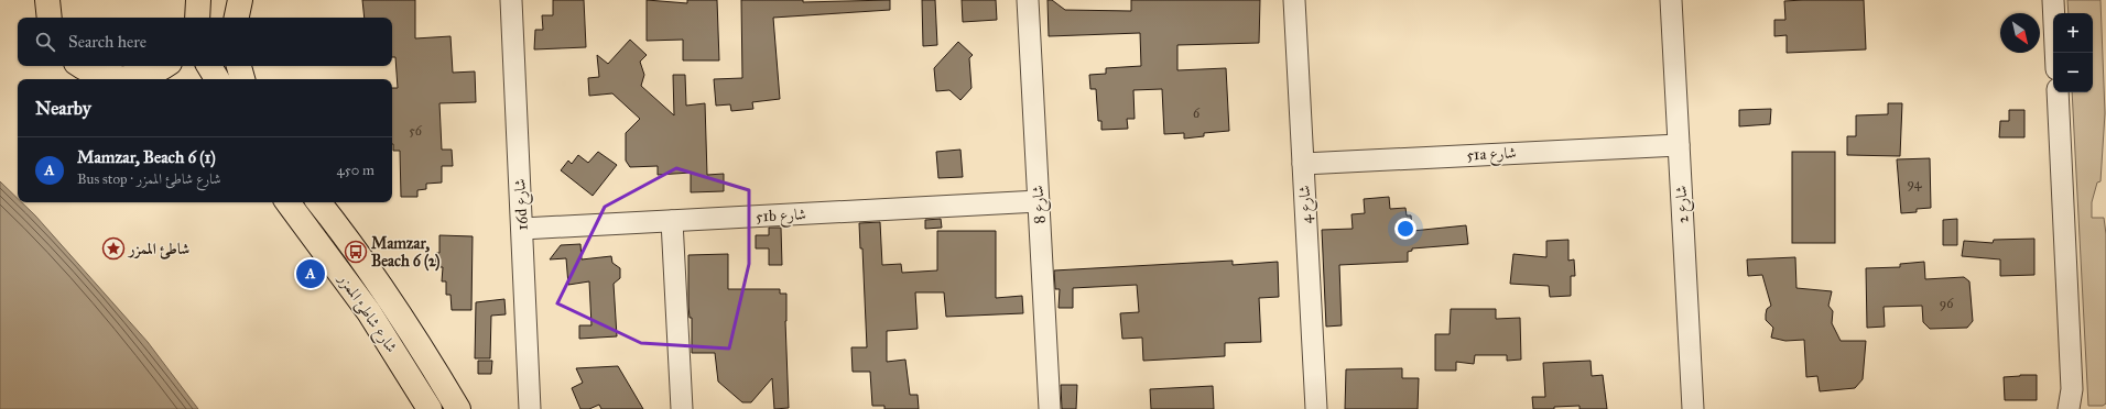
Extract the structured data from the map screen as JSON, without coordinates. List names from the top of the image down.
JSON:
{
  "streets": {
    "main road": ["شارع شاطئ الممزر"],
    "street": [
      "51a شارع",
      "16d شارع",
      "شارع 8",
      "شارع 4",
      "شارع 2",
      "51b شارع"
    ]
  },
  "crossings": [
    ["51a شارع", "شارع 4"],
    ["51a شارع", "شارع 2"],
    ["16d شارع", "51b شارع"],
    ["شارع 8", "51b شارع"]
  ],
  "places": {
    "place": ["شاطئ الممزر"],
    "bus stop": ["Mamzar, Beach 6 (2)"]
  },
  "house_numbers": [
    "6",
    "56",
    "94",
    "96"
  ],
  "north": "bottom right",
  "page": {
    "map_buttons": ["+", "−"],
    "search": "Search here",
    "heading": "Nearby",
    "list": [
      {
        "mark": "A",
        "name": "Mamzar, Beach 6 (1)",
        "note": "Bus stop · شارع شاطئ الممزر",
        "value": "450 m"
      }
    ],
    "pins": "A"
  }
}
